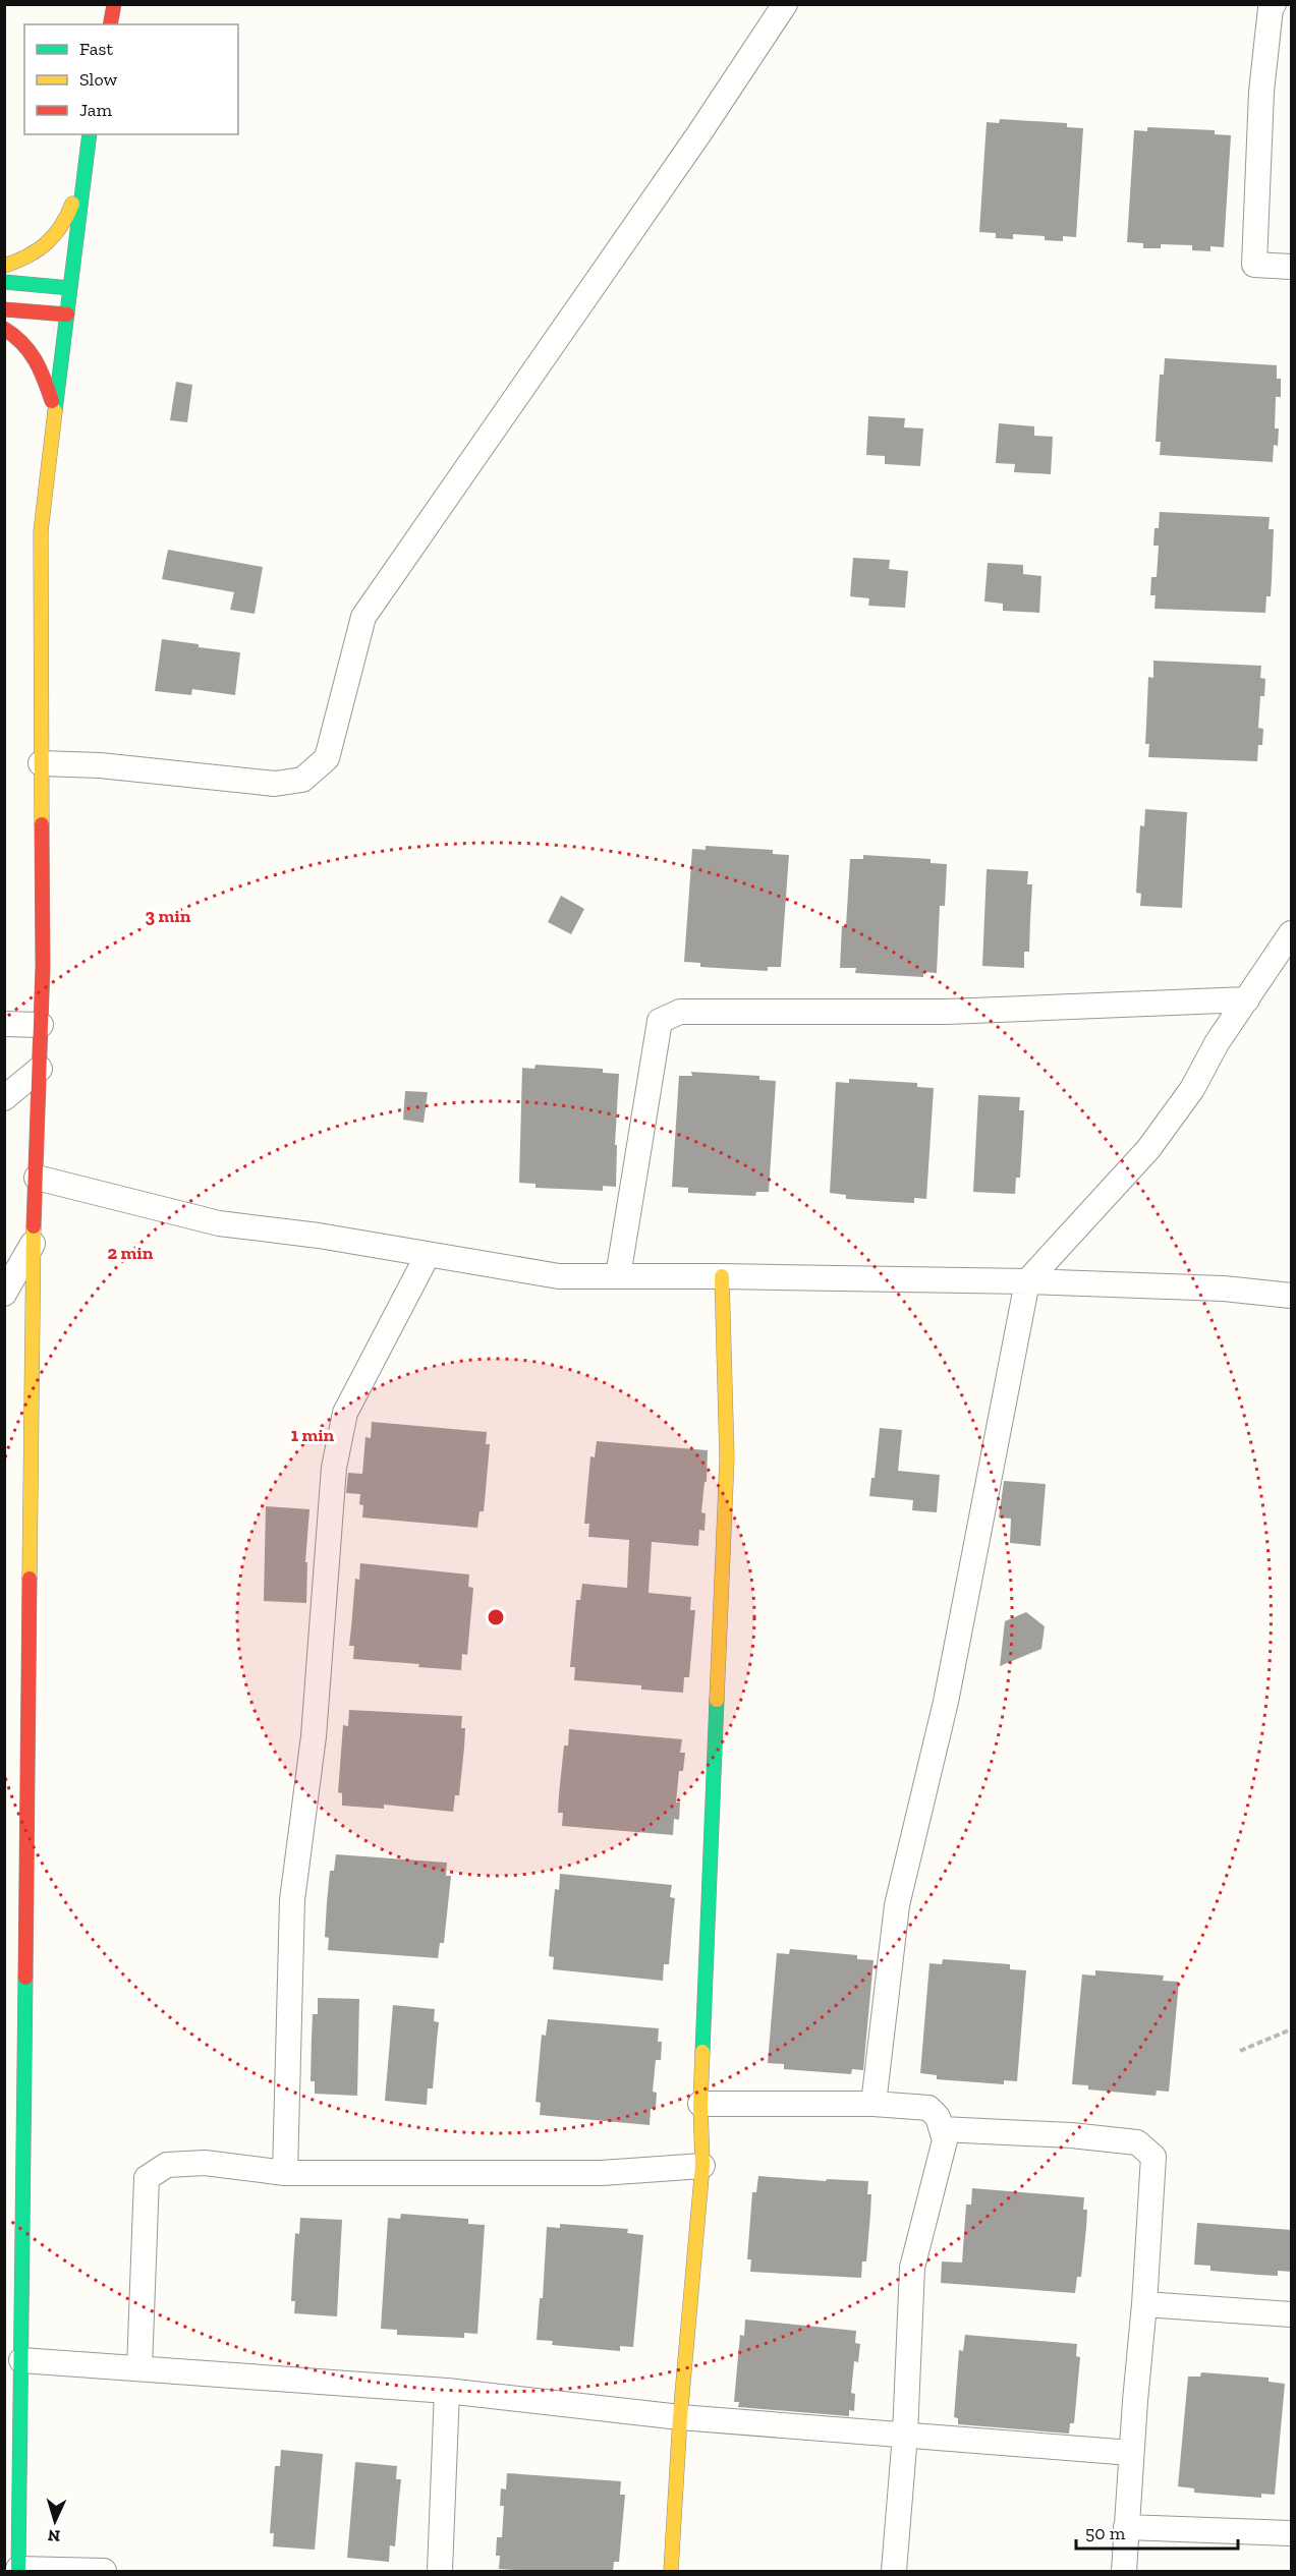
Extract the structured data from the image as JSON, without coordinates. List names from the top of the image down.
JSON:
{
  "legend": ["Fast", "Slow", "Jam"],
  "scale_bar": "50 m",
  "north": "bottom",
  "rings": ["3 min", "2 min", "1 min"]
}
